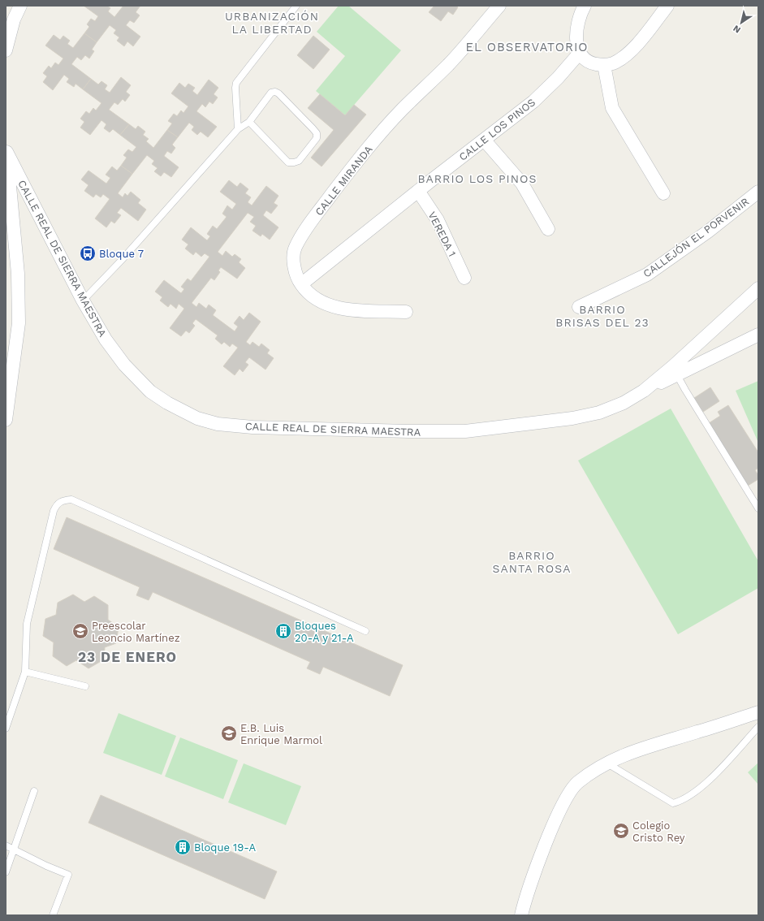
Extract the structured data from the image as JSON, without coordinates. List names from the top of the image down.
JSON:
{
  "streets": {
    "street": [
      "CALLE LOS PINOS",
      "CALLE MIRANDA",
      "VEREDA 1",
      "CALLEJÓN EL PORVENIR",
      "CALLE REAL DE SIERRA MAESTRA"
    ]
  },
  "crossings": [
    ["CALLE LOS PINOS", "CALLE MIRANDA"],
    ["CALLE LOS PINOS", "VEREDA 1"]
  ],
  "districts": [
    "URBANIZACIÓN LA LIBERTAD",
    "EL OBSERVATORIO",
    "BARRIO LOS PINOS",
    "BARRIO BRISAS DEL 23",
    "BARRIO SANTA ROSA",
    "23 DE ENERO"
  ],
  "places": {
    "bus stop": ["Bloque 7"],
    "school or university": ["Preescolar Leoncio Martínez", "E.B. Luis Enrique Marmol", "Colegio Cristo Rey"],
    "building": ["Bloques 20-A y 21-A", "Bloque 19-A"]
  },
  "north": "bottom left"
}
